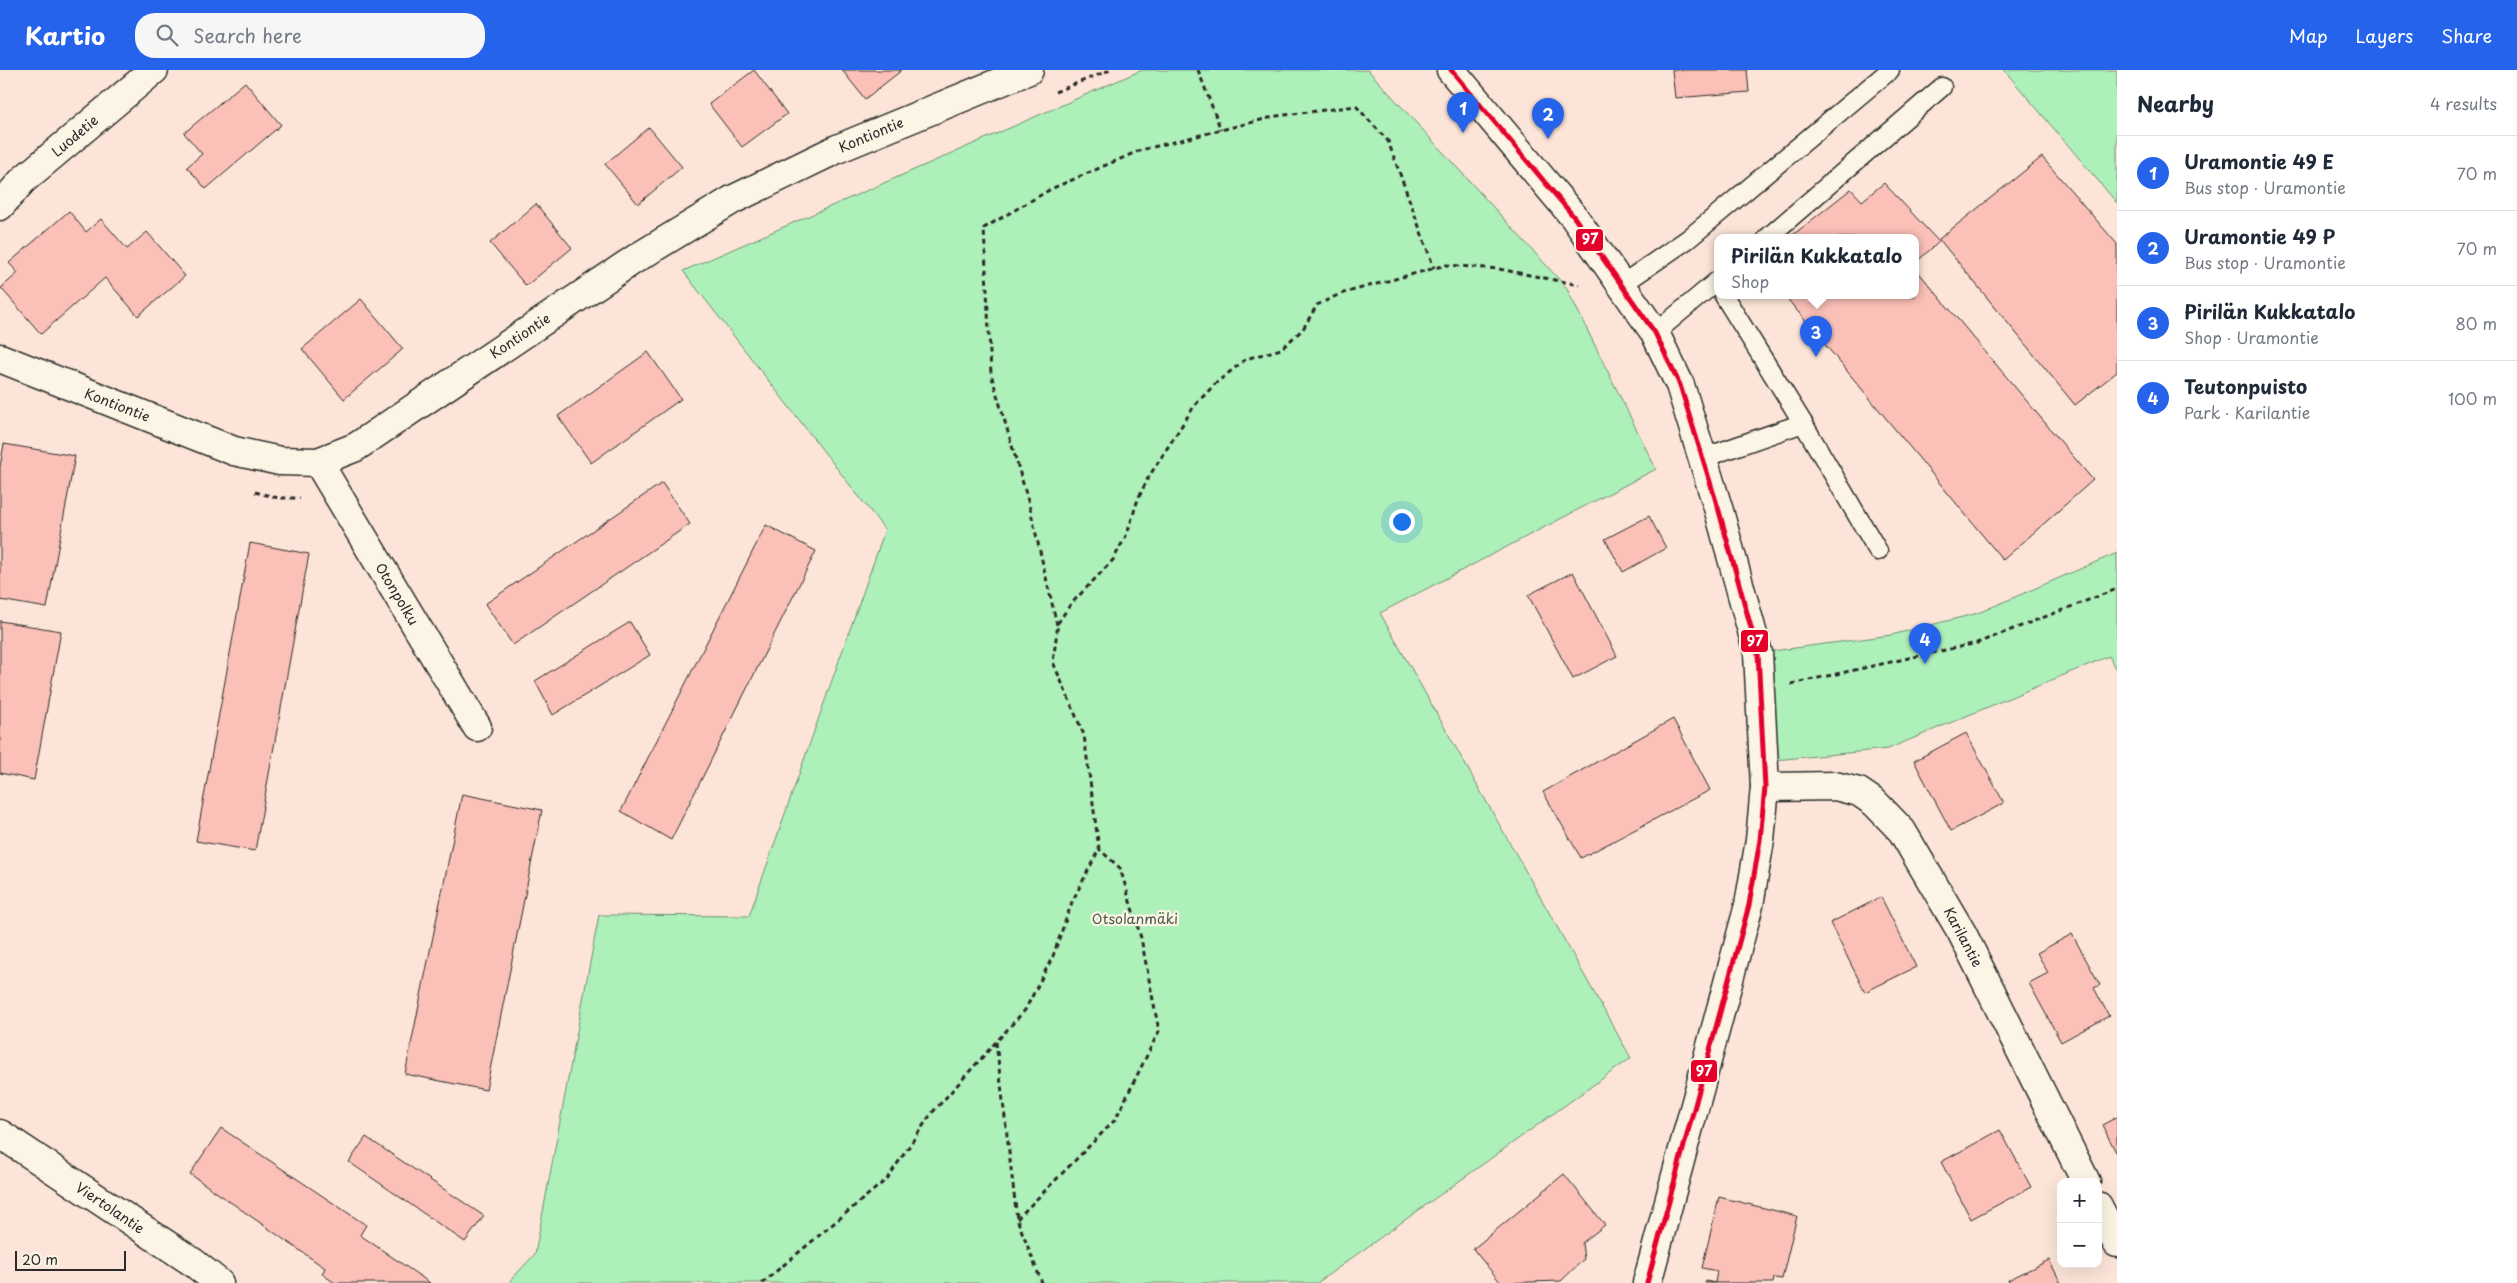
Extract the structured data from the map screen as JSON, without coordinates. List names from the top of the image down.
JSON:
{
  "streets": {
    "street": [
      "Kontiontie",
      "Luodetie",
      "Otonpolku",
      "Karilantie",
      "Viertolantie"
    ]
  },
  "crossings": [
    ["Kontiontie", "Otonpolku"]
  ],
  "parks": ["Otsolanmäki"],
  "lines": ["transit line 97"],
  "scale_bar": "20 m",
  "page": {
    "header": "Kartio",
    "search": "Search here",
    "nav": ["Map", "Layers", "Share"],
    "heading": ["Nearby", "4 results"],
    "pins": [
      "1",
      "2",
      "3",
      "4"
    ],
    "list": [
      {
        "mark": "1",
        "name": "Uramontie 49 E",
        "note": "Bus stop · Uramontie",
        "value": "70 m"
      },
      {
        "mark": "2",
        "name": "Uramontie 49 P",
        "note": "Bus stop · Uramontie",
        "value": "70 m"
      },
      {
        "mark": "3",
        "name": "Pirilän Kukkatalo",
        "note": "Shop · Uramontie",
        "value": "80 m"
      },
      {
        "mark": "4",
        "name": "Teutonpuisto",
        "note": "Park · Karilantie",
        "value": "100 m"
      }
    ],
    "popup": ["Pirilän Kukkatalo", "Shop"],
    "map_buttons": ["+", "−"],
    "scale": "20 m"
  }
}
